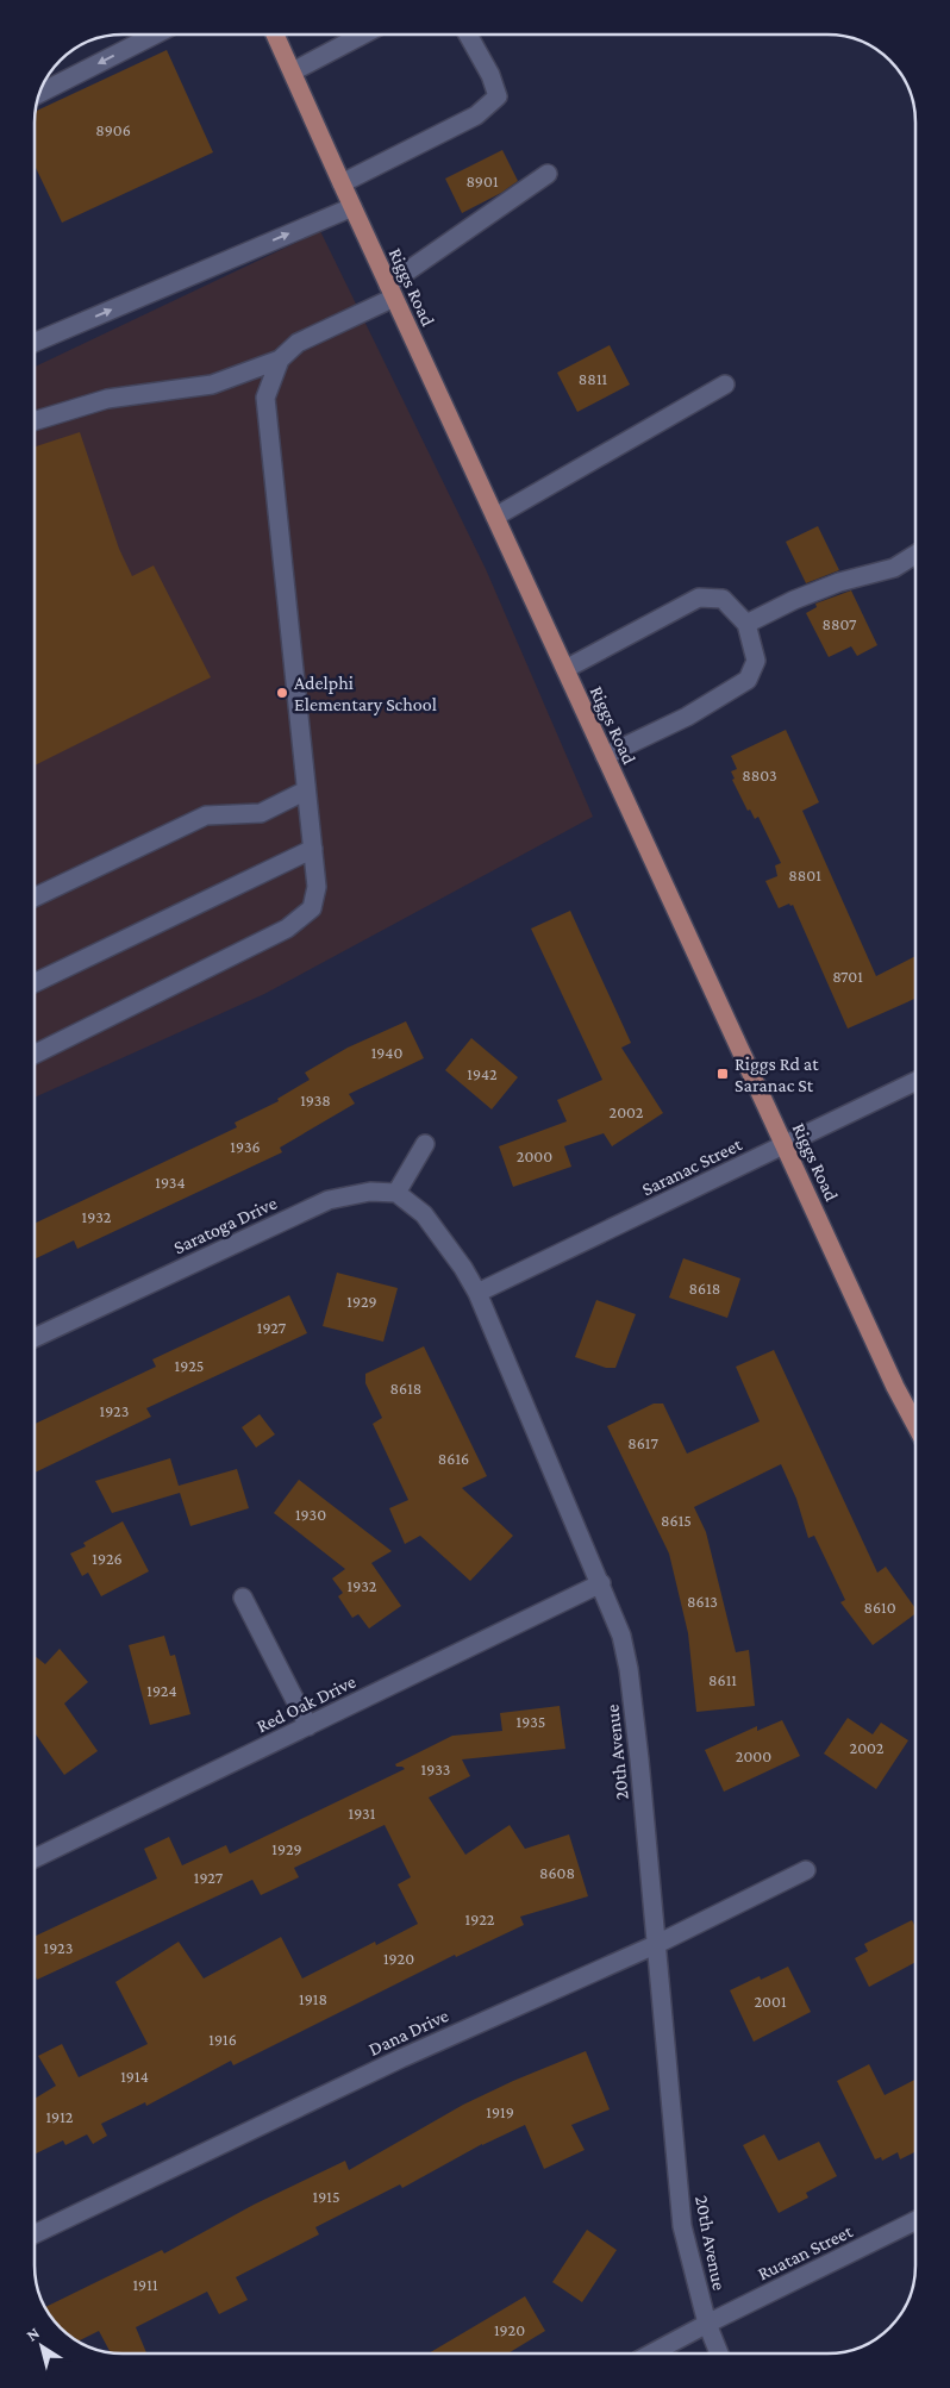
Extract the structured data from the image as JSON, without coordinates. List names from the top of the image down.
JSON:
{
  "streets": {
    "main road": ["Riggs Road"],
    "street": [
      "Saranac Street",
      "Saratoga Drive",
      "Red Oak Drive",
      "20th Avenue",
      "Dana Drive",
      "Ruatan Street"
    ]
  },
  "crossings": [
    ["Riggs Road", "Saranac Street"],
    ["Saranac Street", "20th Avenue"],
    ["Saratoga Drive", "20th Avenue"],
    ["Red Oak Drive", "20th Avenue"],
    ["20th Avenue", "Dana Drive"],
    ["20th Avenue", "Ruatan Street"]
  ],
  "places": {
    "other": ["Adelphi Elementary School"],
    "transit": ["Riggs Rd at Saranac St"]
  },
  "house_numbers": [
    "8906",
    "8901",
    "8811",
    "8807",
    "8803",
    "8801",
    "8701",
    "1940",
    "1942",
    "1938",
    "2002",
    "1936",
    "2000",
    "1934",
    "1932",
    "8618",
    "1929",
    "1927",
    "1925",
    "8618",
    "1923",
    "8617",
    "8616",
    "1930",
    "8615",
    "1926",
    "1932",
    "8613",
    "8610",
    "8611",
    "1924",
    "1935",
    "2002",
    "2000",
    "1933",
    "1931",
    "1929",
    "8608",
    "1927",
    "1922",
    "1923",
    "1920",
    "1918",
    "2001",
    "1916",
    "1914",
    "1919",
    "1912",
    "1915",
    "1911",
    "1920"
  ],
  "north": "top left"
}
